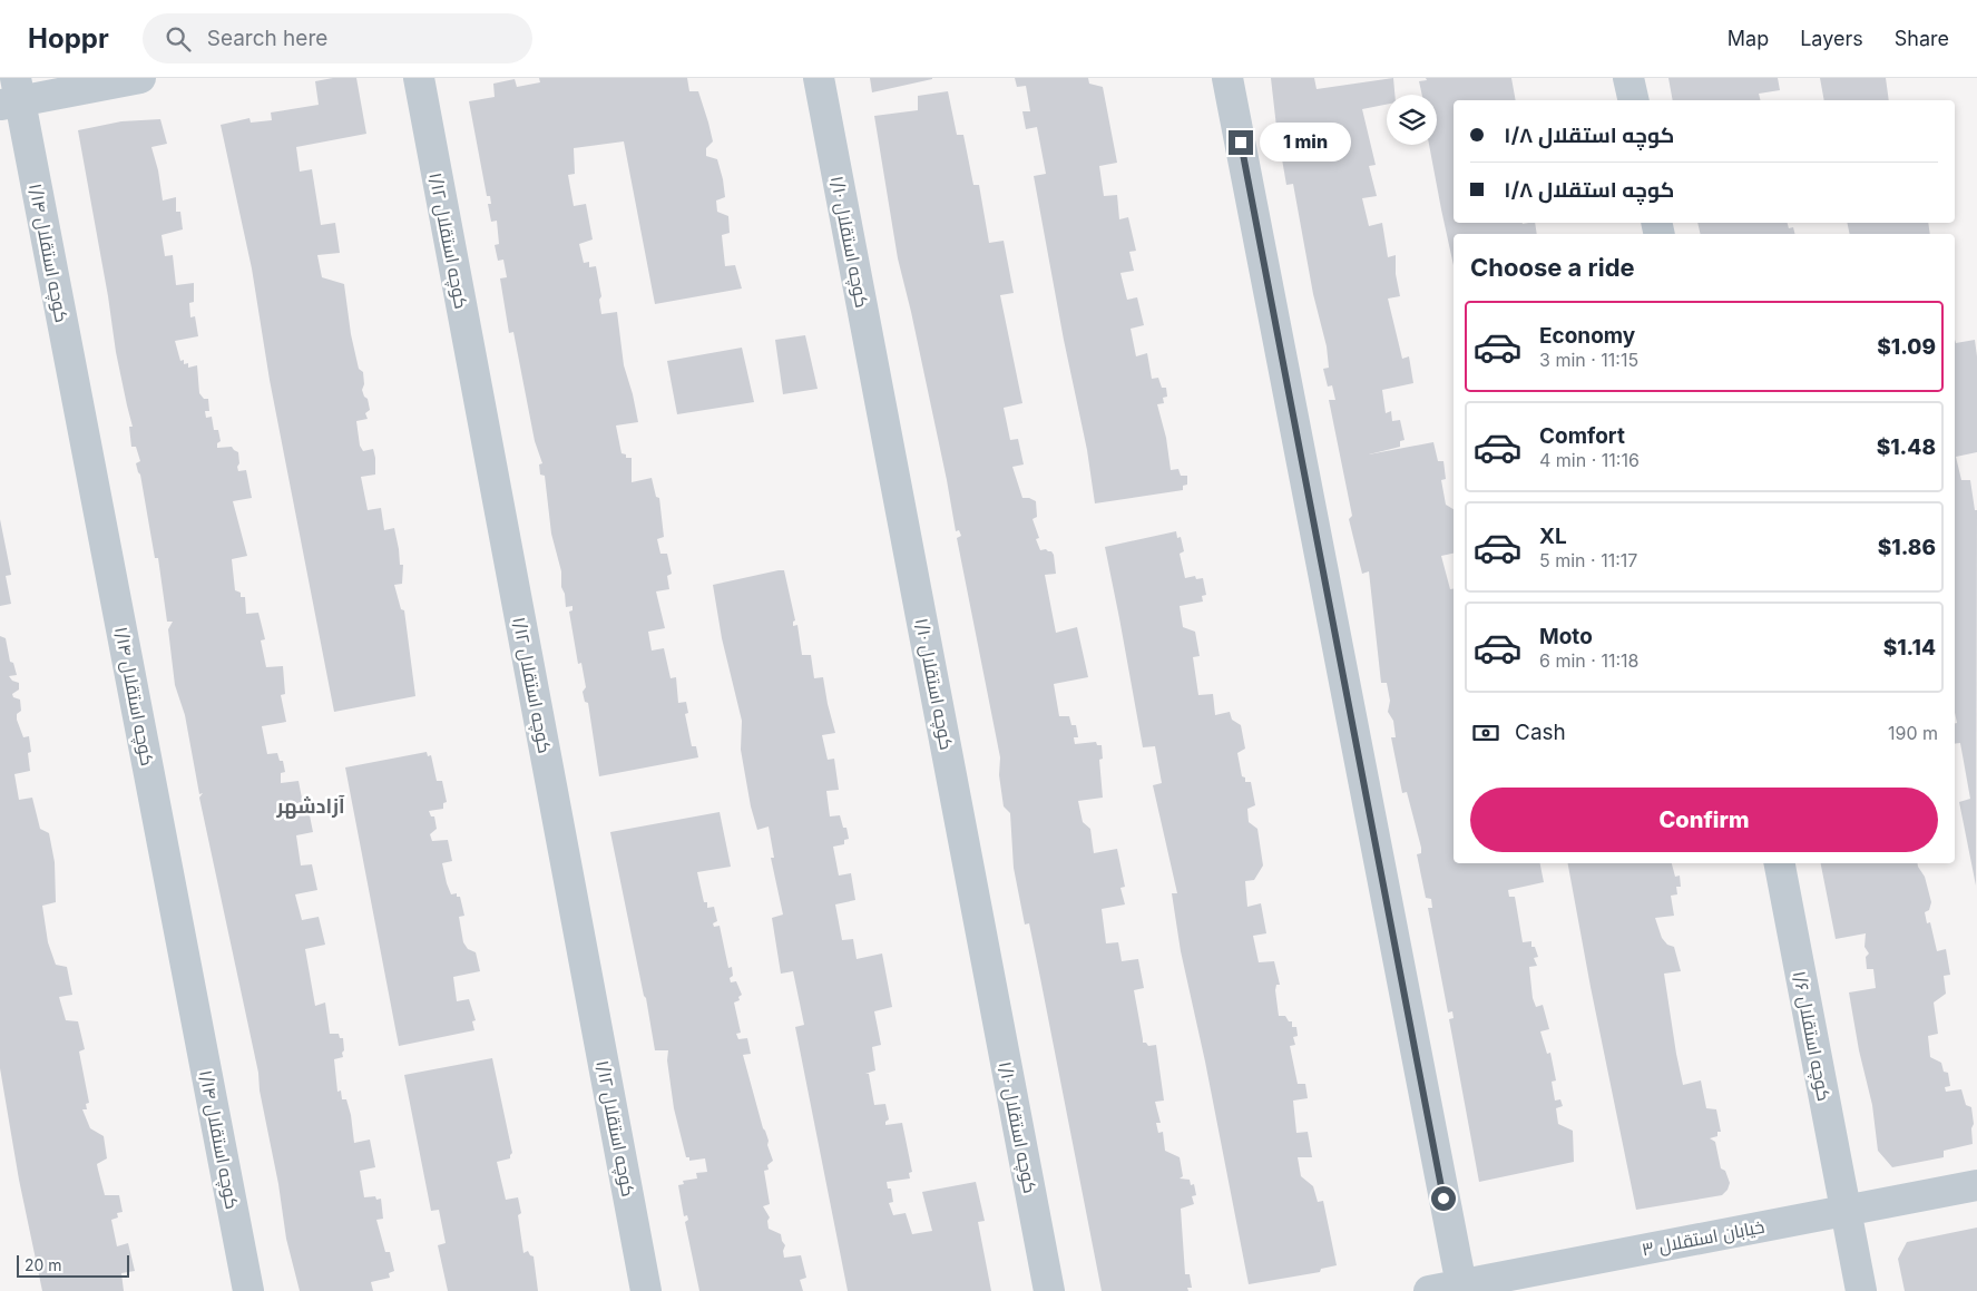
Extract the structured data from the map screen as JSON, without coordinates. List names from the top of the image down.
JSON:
{
  "streets": {
    "street": [
      "کوچه استقلال ۱/۱۲",
      "کوچه استقلال ۱/۱۰",
      "کوچه استقلال ۱/۱۴",
      "کوچه استقلال ۱/۶",
      "خیابان استقلال ۳"
    ]
  },
  "crossings": [
    ["کوچه استقلال ۱/۶", "خیابان استقلال ۳"]
  ],
  "districts": ["آزادشهر"],
  "scale_bar": "20 m",
  "page": {
    "header": "Hoppr",
    "search": "Search here",
    "nav": ["Map", "Layers", "Share"],
    "banner": ["کوچه استقلال ۱/۸", "کوچه استقلال ۱/۸"],
    "bubble": "1 min",
    "heading": "Choose a ride",
    "list": [
      {
        "name": "Economy",
        "note": "3 min · 11:15",
        "value": "$1.09"
      },
      {
        "name": "Comfort",
        "note": "4 min · 11:16",
        "value": "$1.48"
      },
      {
        "name": "XL",
        "note": "5 min · 11:17",
        "value": "$1.86"
      },
      {
        "name": "Moto",
        "note": "6 min · 11:18",
        "value": "$1.14"
      }
    ],
    "pay": ["Cash", "190 m"],
    "buttons": "Confirm",
    "scale": "20 m"
  }
}
